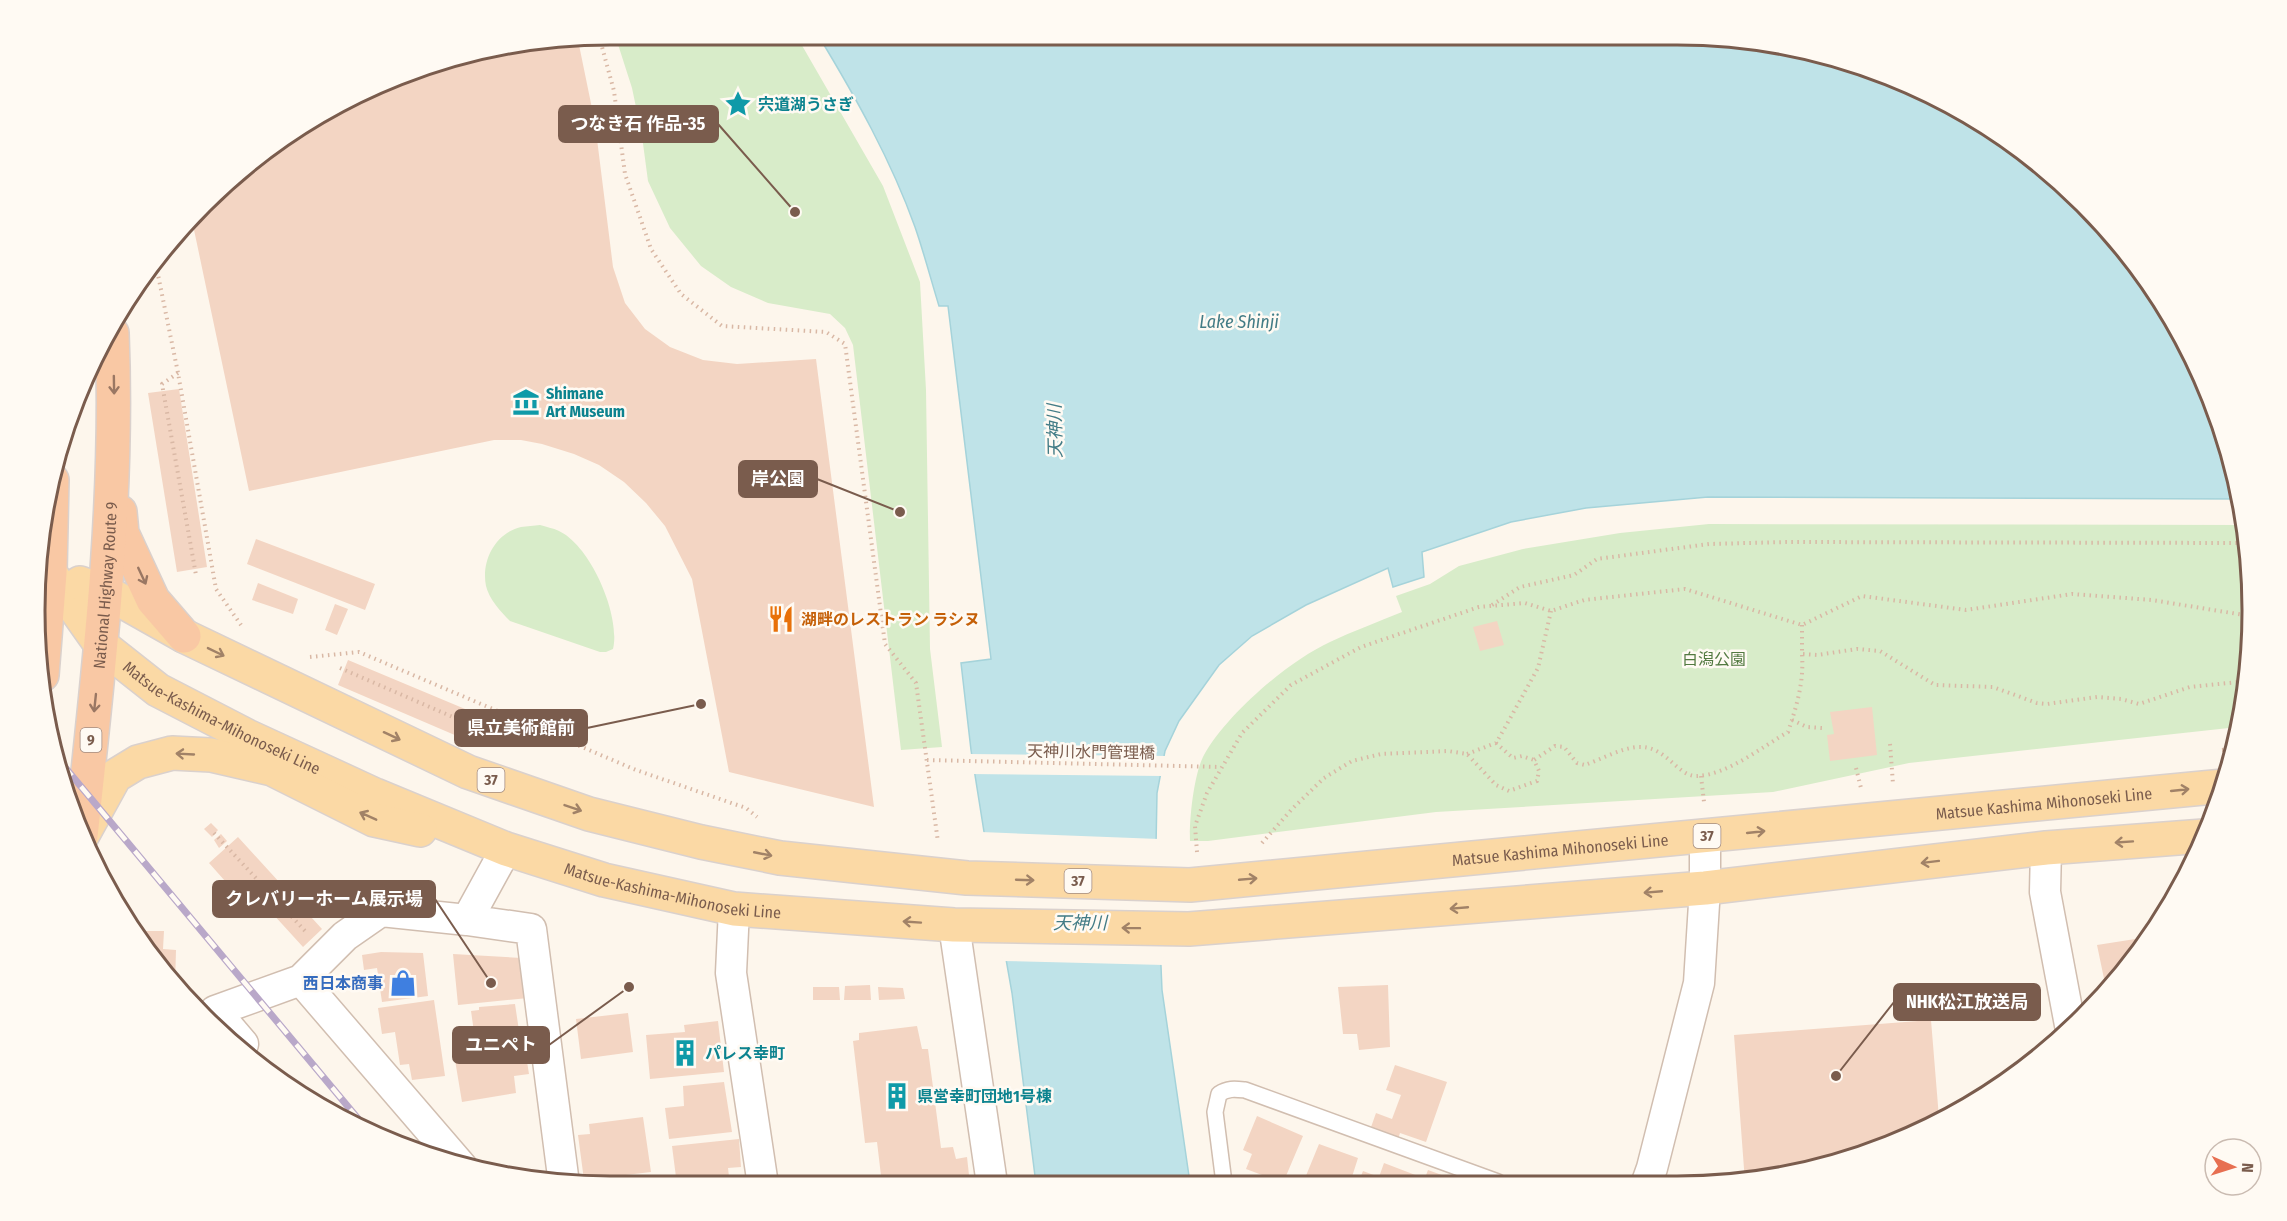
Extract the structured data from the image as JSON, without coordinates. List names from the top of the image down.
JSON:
{
  "streets": {
    "highway": ["National Highway Route 9", "9"],
    "main road": ["Matsue-Kashima-Mihonoseki Line", "37", "Matsue Kashima Mihonoseki Line"],
    "path": ["天神川水門管理橋"]
  },
  "crossings": [
    ["National Highway Route 9", "Matsue-Kashima-Mihonoseki Line"],
    ["National Highway Route 9", "37"],
    ["Matsue-Kashima-Mihonoseki Line", "37"],
    ["37", "Matsue Kashima Mihonoseki Line"]
  ],
  "one_way": ["National Highway Route 9", "Matsue-Kashima-Mihonoseki Line", "Matsue Kashima Mihonoseki Line"],
  "water": ["Lake Shinji", "天神川"],
  "parks": ["白潟公園"],
  "places": {
    "place": ["宍道湖うさぎ"],
    "other": [
      "つなき石 作品-35",
      "岸公園",
      "県立美術館前",
      "クレバリーホーム展示場",
      "ユニペト",
      "NHK松江放送局"
    ],
    "museum": ["Shimane Art Museum"],
    "restaurant": ["湖畔のレストラン ラシヌ"],
    "shop": ["西日本商事"],
    "building": ["パレス幸町", "県営幸町団地1号棟"]
  },
  "north": "right"
}
